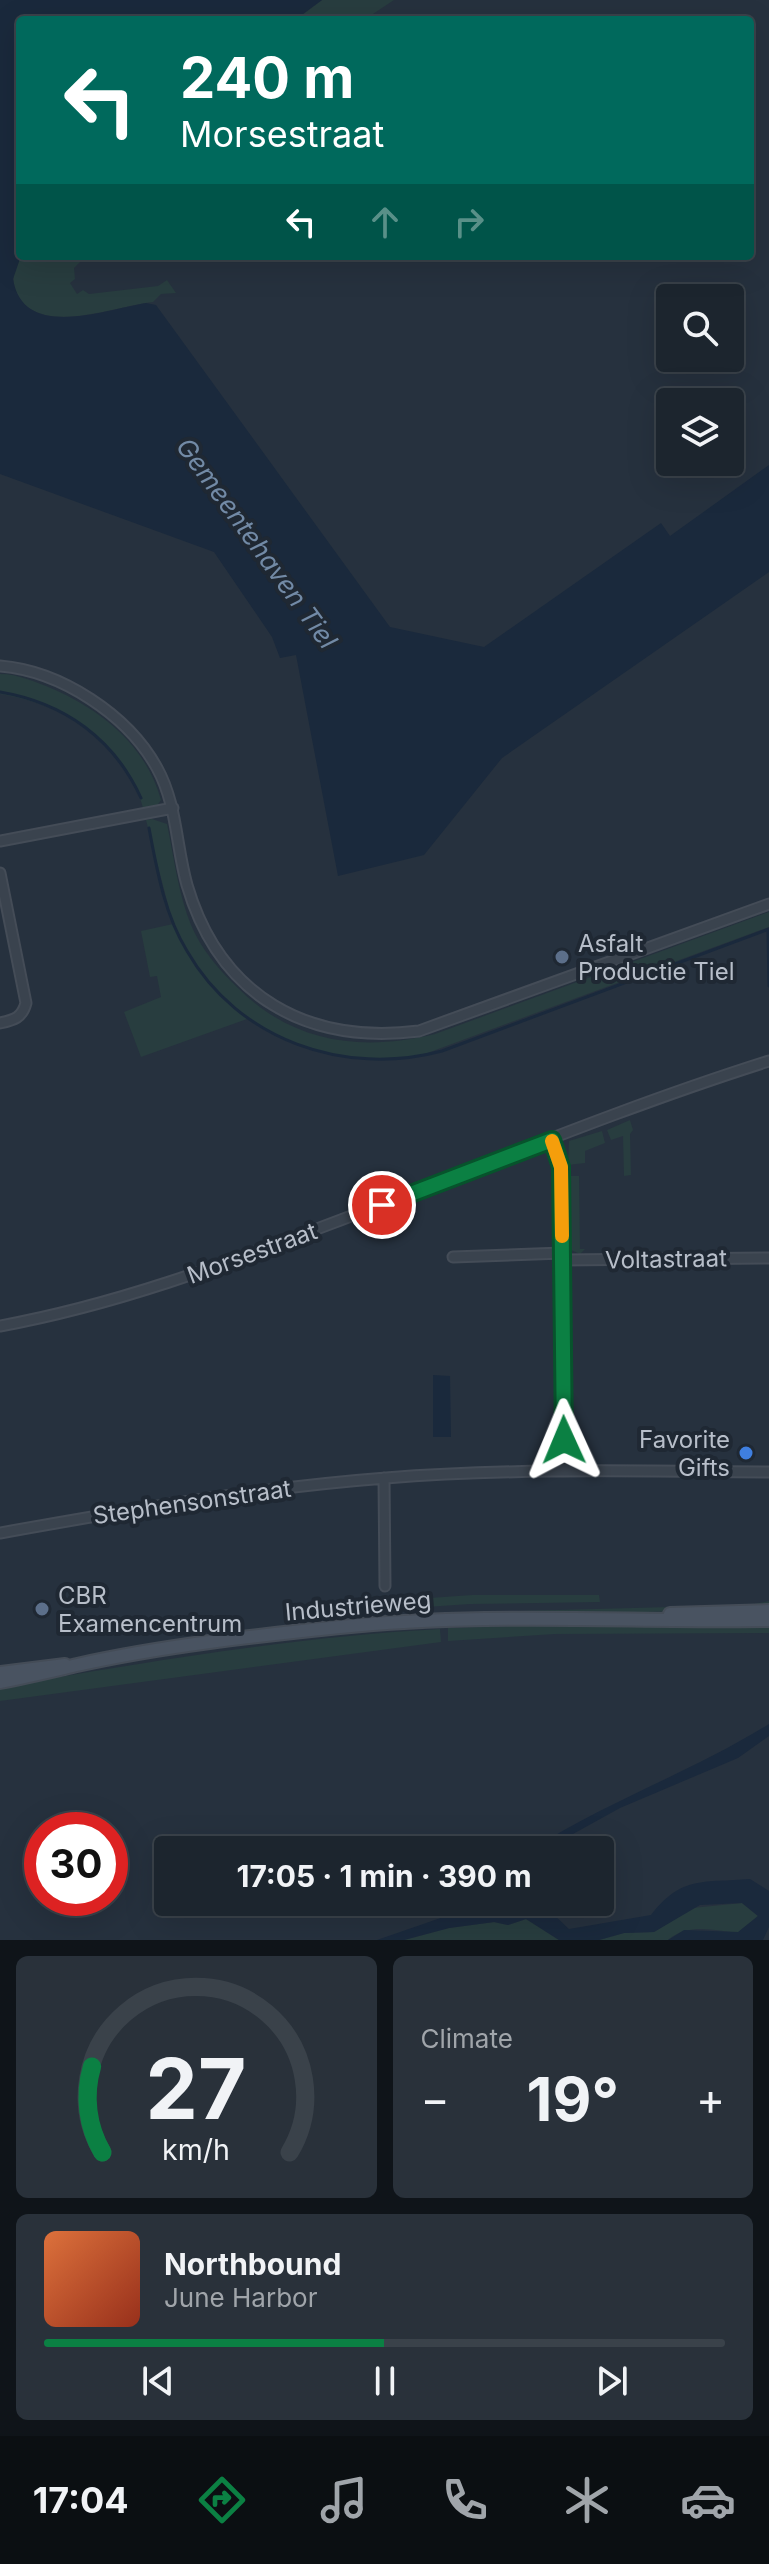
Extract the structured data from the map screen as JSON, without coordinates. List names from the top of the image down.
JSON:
{
  "streets": {
    "main road": ["Industrieweg"],
    "street": ["Morsestraat", "Voltastraat", "Stephensonstraat"]
  },
  "water": ["Gemeentehaven Tiel"],
  "places": ["Asfalt Productie Tiel", "Favorite Gifts", "CBR Examencentrum"],
  "page": {
    "turn": ["240 m", "Morsestraat"],
    "limit": "30",
    "trip": "17:05 · 1 min · 390 m",
    "tile": "Climate",
    "heat": ["−", "19°", "+"],
    "song": ["Northbound", "June Harbor"],
    "tabs": "17:04",
    "gauge": ["27", "km/h"]
  }
}
